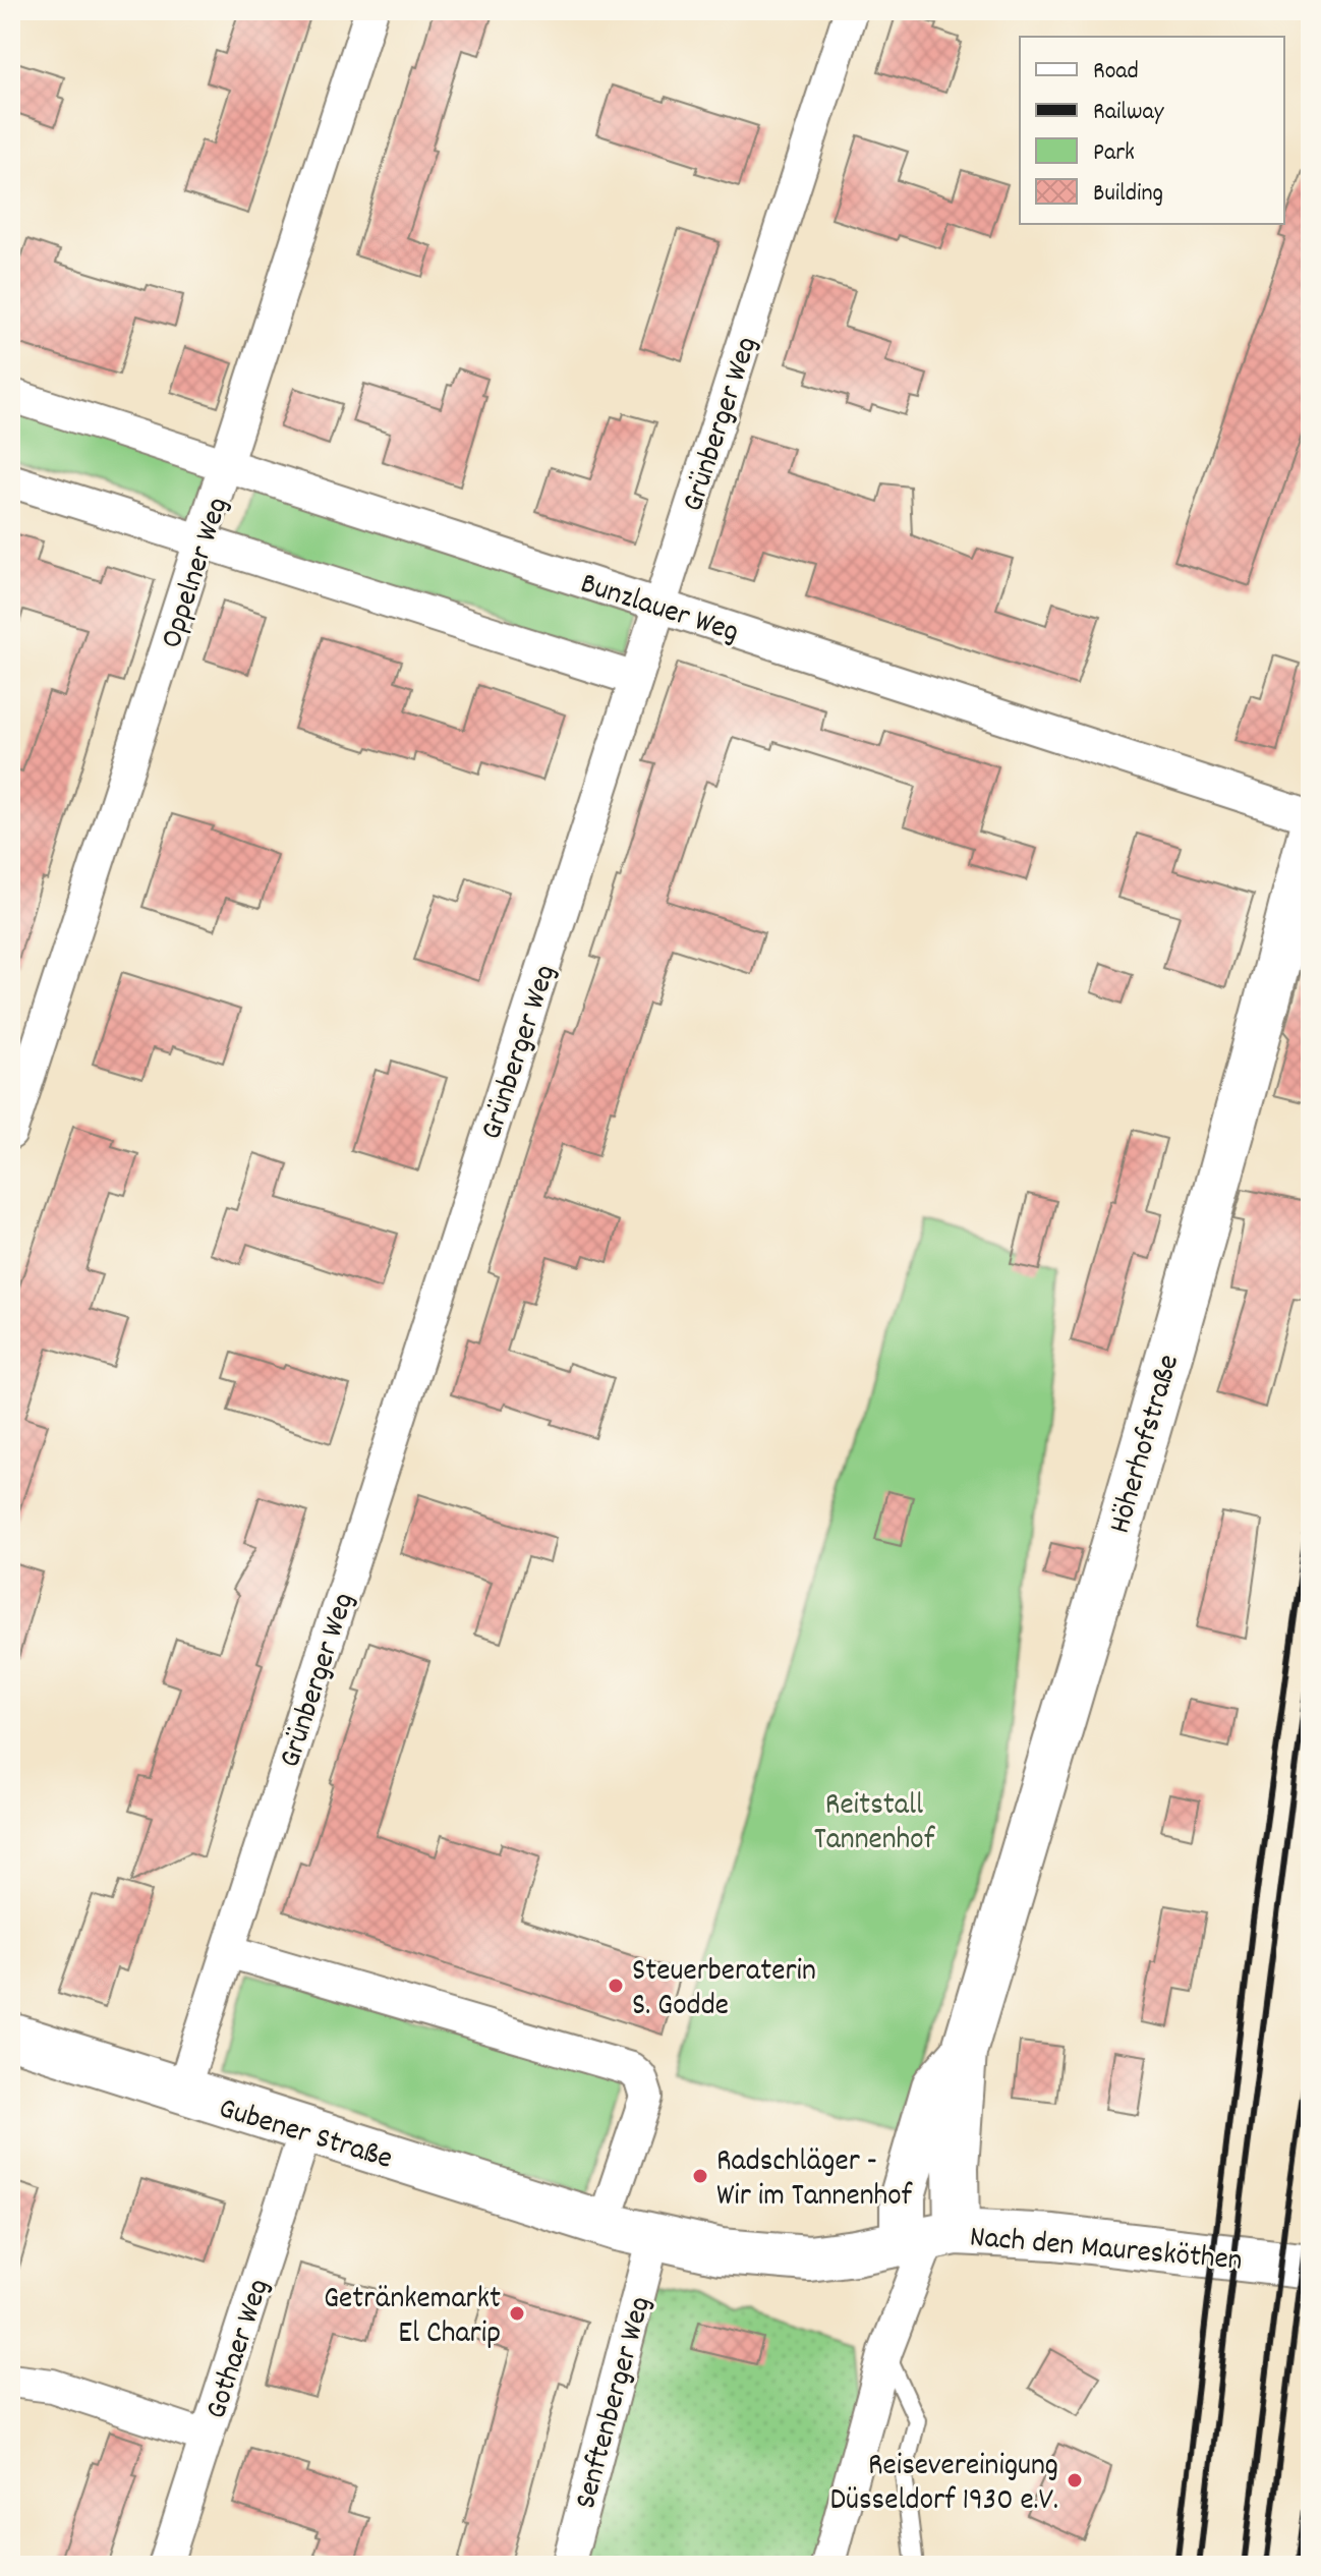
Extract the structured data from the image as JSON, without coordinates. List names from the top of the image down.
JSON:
{
  "streets": {
    "street": [
      "Grünberger Weg",
      "Oppelner Weg",
      "Bunzlauer Weg",
      "Höherhofstraße",
      "Gubener Straße",
      "Nach den Mauresköthen",
      "Gothaer Weg",
      "Senftenberger Weg"
    ]
  },
  "crossings": [
    ["Grünberger Weg", "Bunzlauer Weg"],
    ["Grünberger Weg", "Gubener Straße"],
    ["Oppelner Weg", "Bunzlauer Weg"],
    ["Höherhofstraße", "Gubener Straße"],
    ["Höherhofstraße", "Nach den Mauresköthen"],
    ["Gubener Straße", "Nach den Mauresköthen"],
    ["Gubener Straße", "Gothaer Weg"],
    ["Gubener Straße", "Senftenberger Weg"]
  ],
  "parks": ["Reitstall Tannenhof"],
  "places": [
    "Steuerberaterin S. Godde",
    "Radschläger - Wir im Tannenhof",
    "Getränkemarkt El Charip",
    "Reisevereinigung Düsseldorf 1930 e.V."
  ],
  "legend": [
    "Road",
    "Railway",
    "Park",
    "Building"
  ]
}
